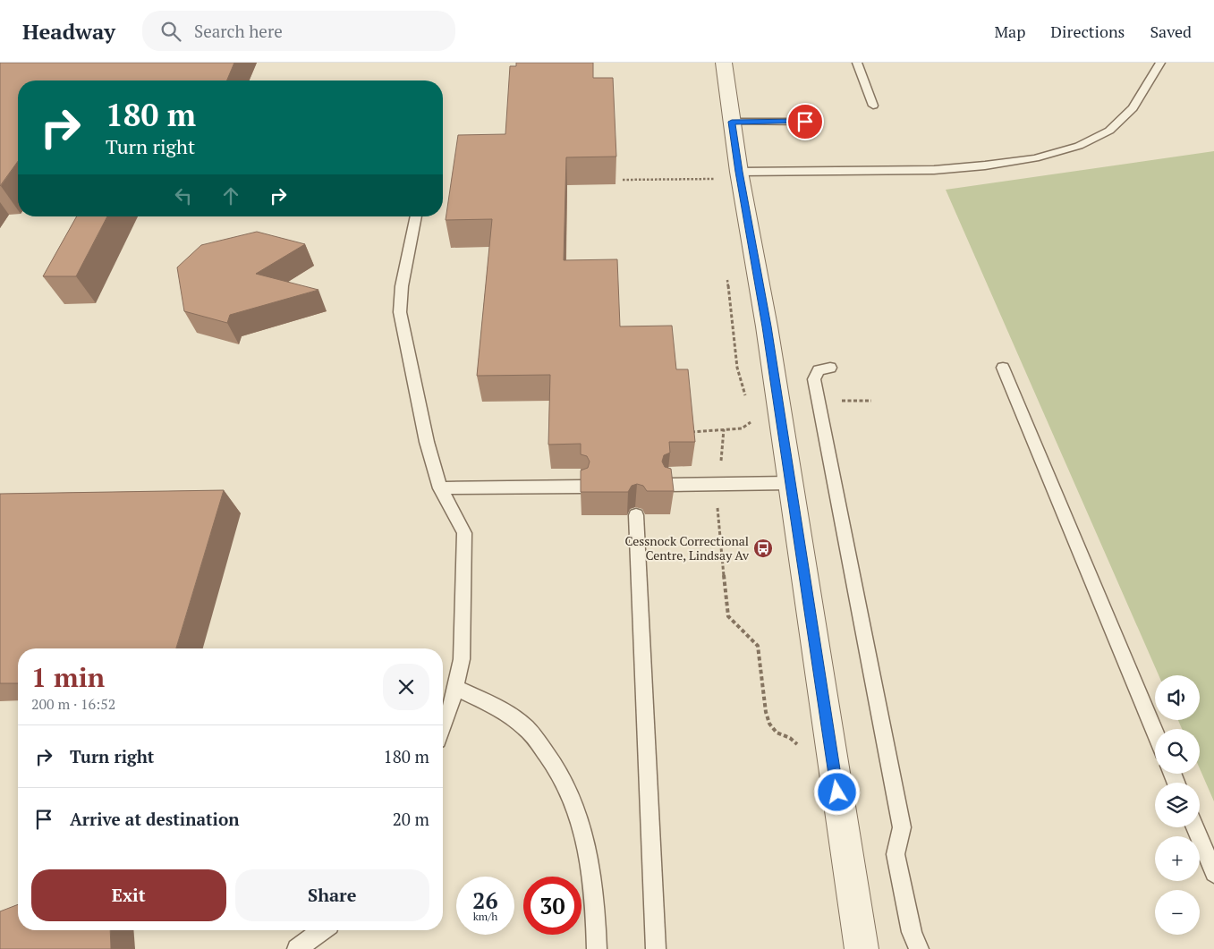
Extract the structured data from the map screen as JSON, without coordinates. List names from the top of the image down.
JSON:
{
  "places": {
    "bus stop": ["Cessnock Correctional Centre, Lindsay Av"]
  },
  "page": {
    "header": "Headway",
    "search": "Search here",
    "nav": ["Map", "Directions", "Saved"],
    "turn": ["180 m", "Turn right"],
    "heading": ["1 min", "200 m · 16:52"],
    "map_buttons": ["+", "−"],
    "list": [
      {
        "name": "Turn right",
        "value": "180 m"
      },
      {
        "name": "Arrive at destination",
        "value": "20 m"
      }
    ],
    "buttons": ["Exit", "Share"],
    "speed": "26 km/h",
    "limit": "30"
  }
}
